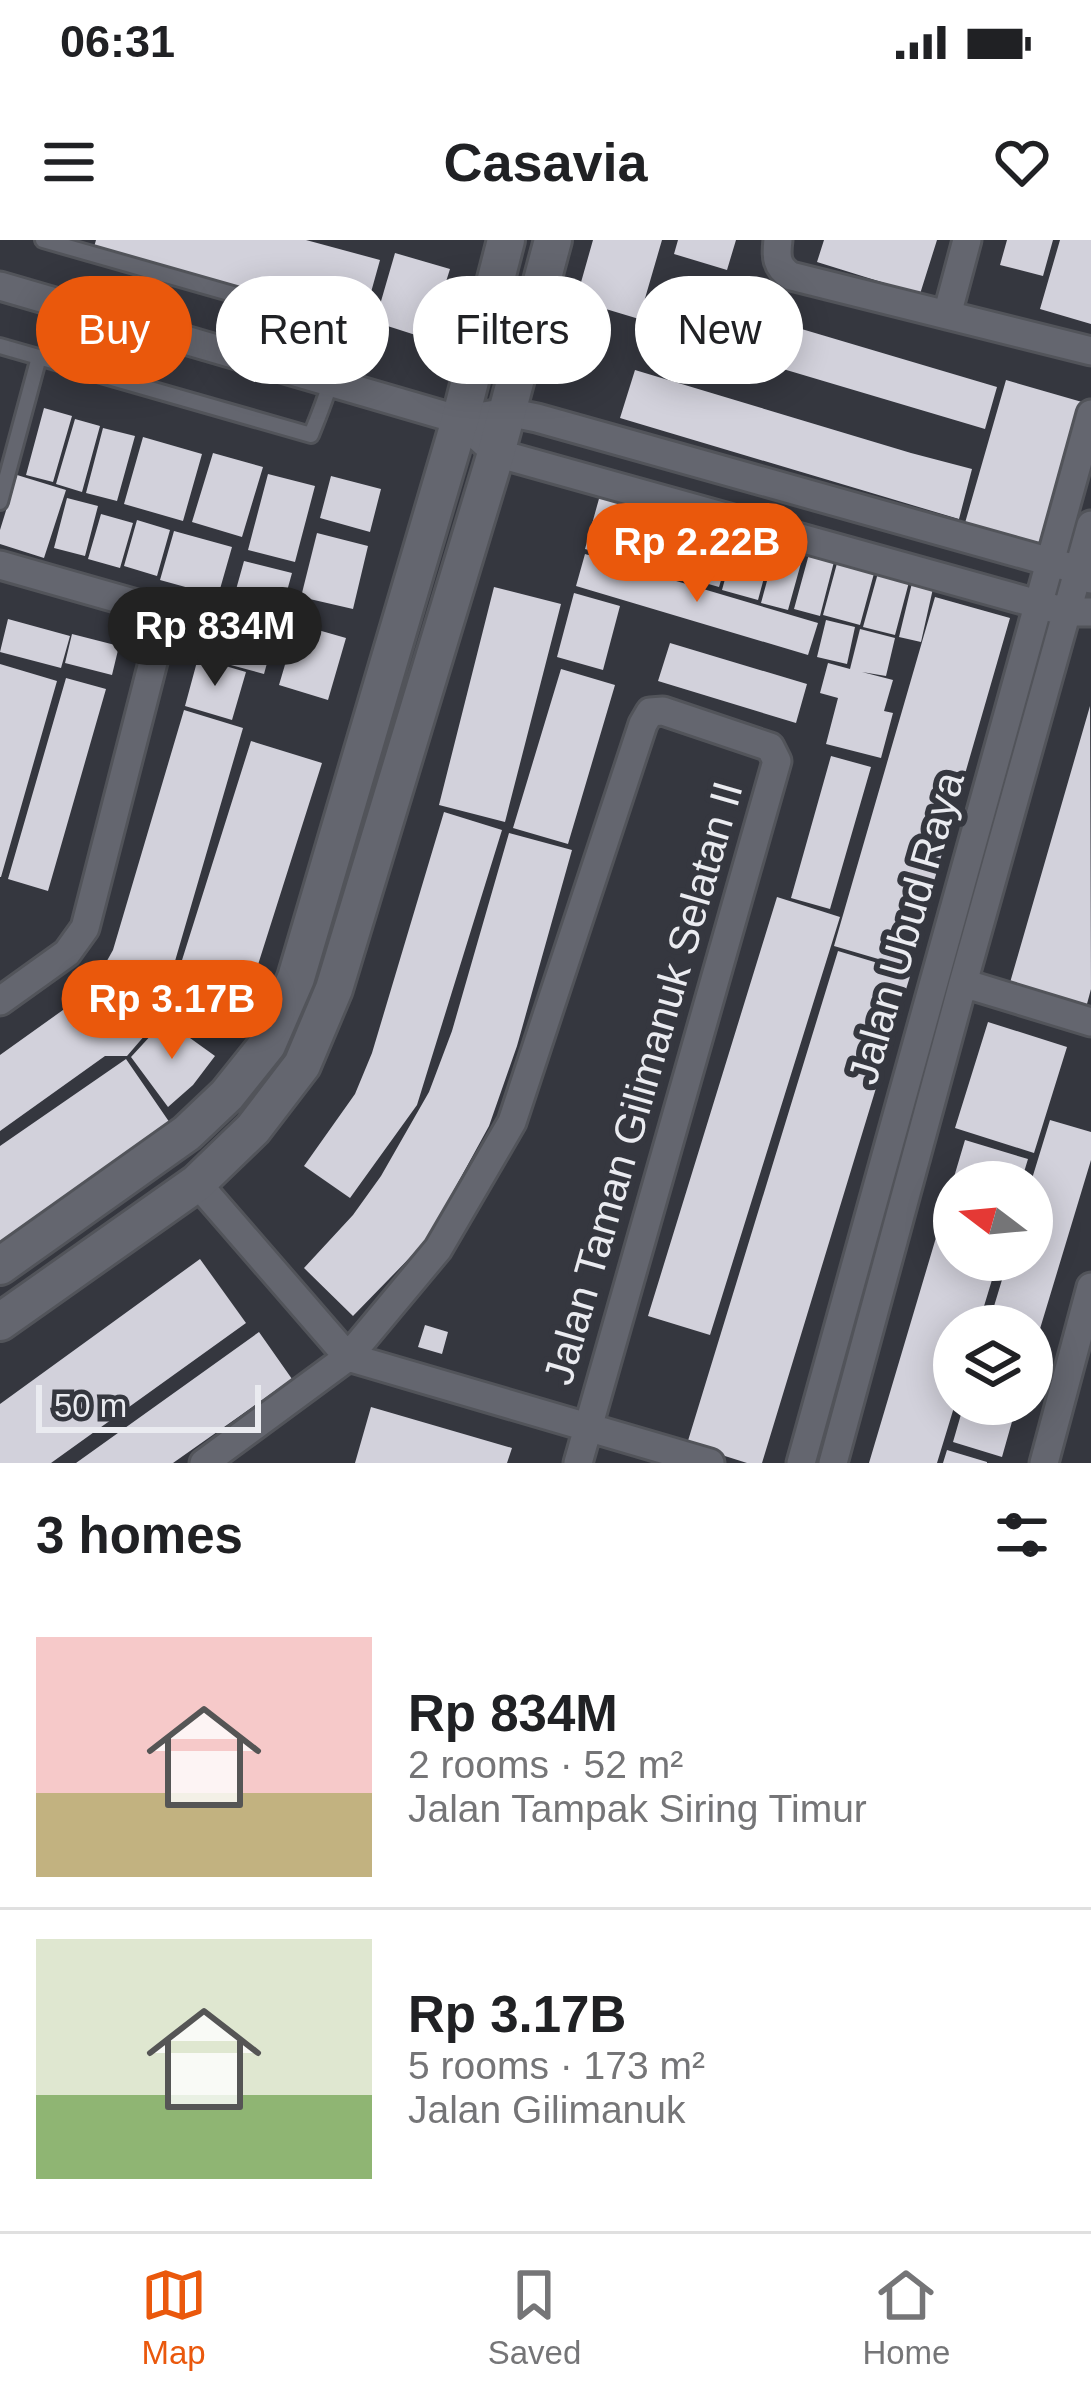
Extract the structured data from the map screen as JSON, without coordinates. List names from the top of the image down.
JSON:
{
  "streets": {
    "street": ["Jalan Ubud Raya", "Jalan Taman Gilimanuk Selatan II"]
  },
  "scale_bar": "50 m",
  "north": "left",
  "page": {
    "status": "06:31",
    "header": "Casavia",
    "chip": [
      "Buy",
      "Rent",
      "Filters",
      "New"
    ],
    "price": ["Rp 2.22B", "Rp 834M", "Rp 3.17B"],
    "scale": "50 m",
    "heading": "3 homes",
    "list": [
      {
        "name": "Rp 834M",
        "note": "2 rooms · 52 m² · Jalan Tampak Siring Timur"
      },
      {
        "name": "Rp 3.17B",
        "note": "5 rooms · 173 m² · Jalan Gilimanuk"
      }
    ],
    "tabs": ["Map", "Saved", "Home"]
  }
}
